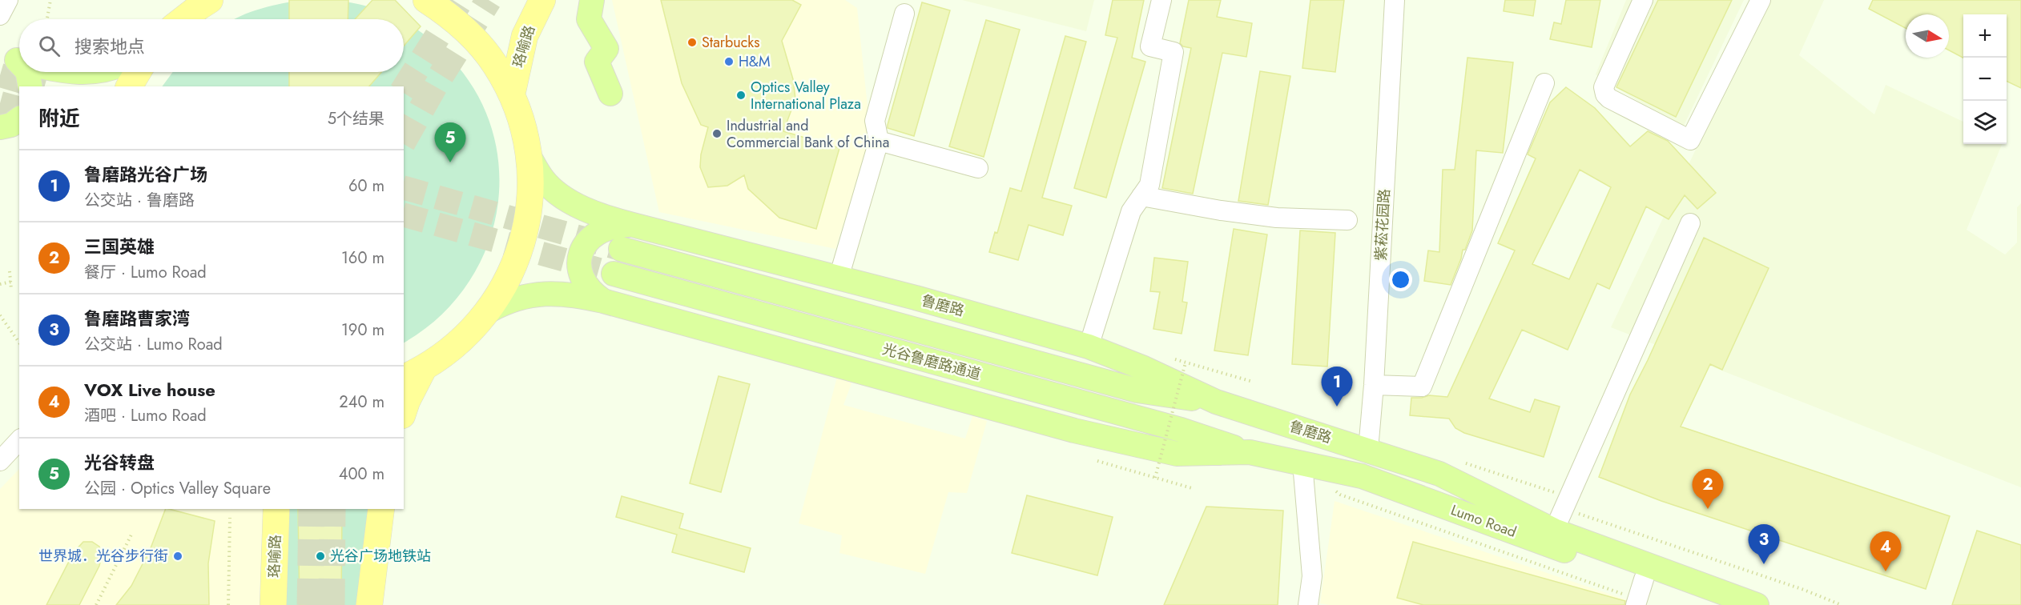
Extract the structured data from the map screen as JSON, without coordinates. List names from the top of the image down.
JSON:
{
  "streets": {
    "highway": ["珞喻路"],
    "main road": ["鲁磨路", "光谷鲁磨路通道", "Lumo Road"],
    "street": ["紫菘花园路"]
  },
  "crossings": [
    ["紫菘花园路", "鲁磨路"],
    ["紫菘花园路", "Lumo Road"],
    ["鲁磨路", "光谷鲁磨路通道"],
    ["鲁磨路", "Lumo Road"],
    ["光谷鲁磨路通道", "Lumo Road"]
  ],
  "places": [
    "Starbucks",
    "H&M",
    "Optics Valley International Plaza",
    "Industrial and Commercial Bank of China",
    "世界城．光谷步行街",
    "光谷广场地铁站"
  ],
  "north": "right",
  "page": {
    "map_buttons": ["+", "−"],
    "search": "搜索地点",
    "heading": ["附近", "5个结果"],
    "pins": [
      "5",
      "1",
      "2",
      "3",
      "4"
    ],
    "list": [
      {
        "mark": "1",
        "name": "鲁磨路光谷广场",
        "note": "公交站 · 鲁磨路",
        "value": "60 m"
      },
      {
        "mark": "2",
        "name": "三国英雄",
        "note": "餐厅 · Lumo Road",
        "value": "160 m"
      },
      {
        "mark": "3",
        "name": "鲁磨路曹家湾",
        "note": "公交站 · Lumo Road",
        "value": "190 m"
      },
      {
        "mark": "4",
        "name": "VOX Live house",
        "note": "酒吧 · Lumo Road",
        "value": "240 m"
      },
      {
        "mark": "5",
        "name": "光谷转盘",
        "note": "公园 · Optics Valley Square",
        "value": "400 m"
      }
    ]
  }
}
